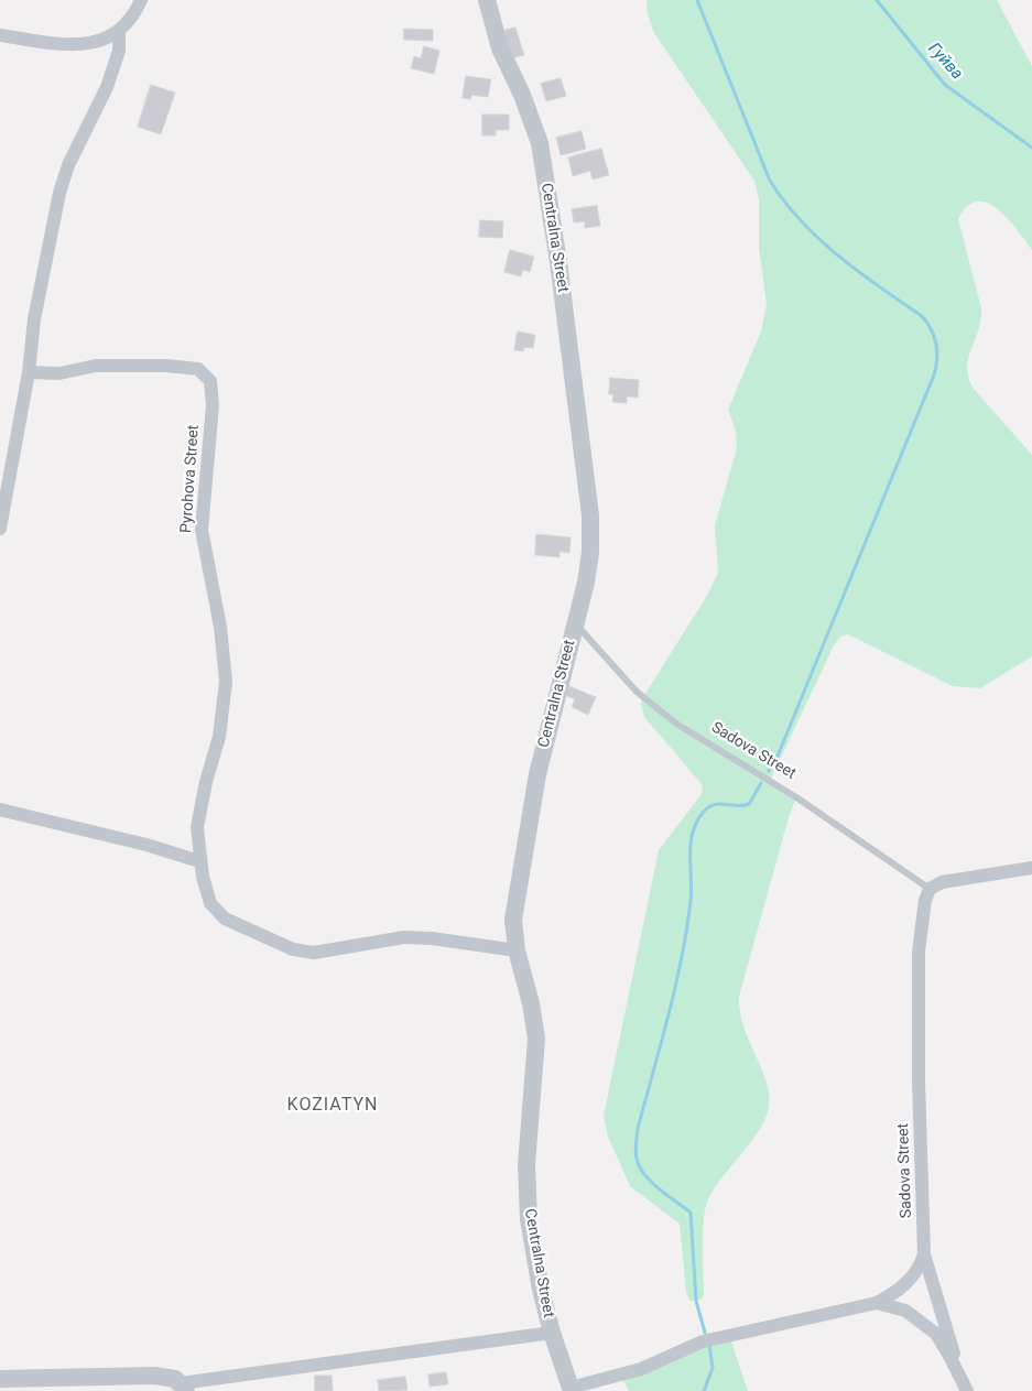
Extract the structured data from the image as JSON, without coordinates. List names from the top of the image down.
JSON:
{
  "streets": {
    "street": ["Centralna Street", "Pyrohova Street", "Sadova Street"]
  },
  "crossings": [
    ["Centralna Street", "Pyrohova Street"],
    ["Centralna Street", "Sadova Street"]
  ],
  "districts": ["KOZIATYN"],
  "water": ["Гуйва"]
}
